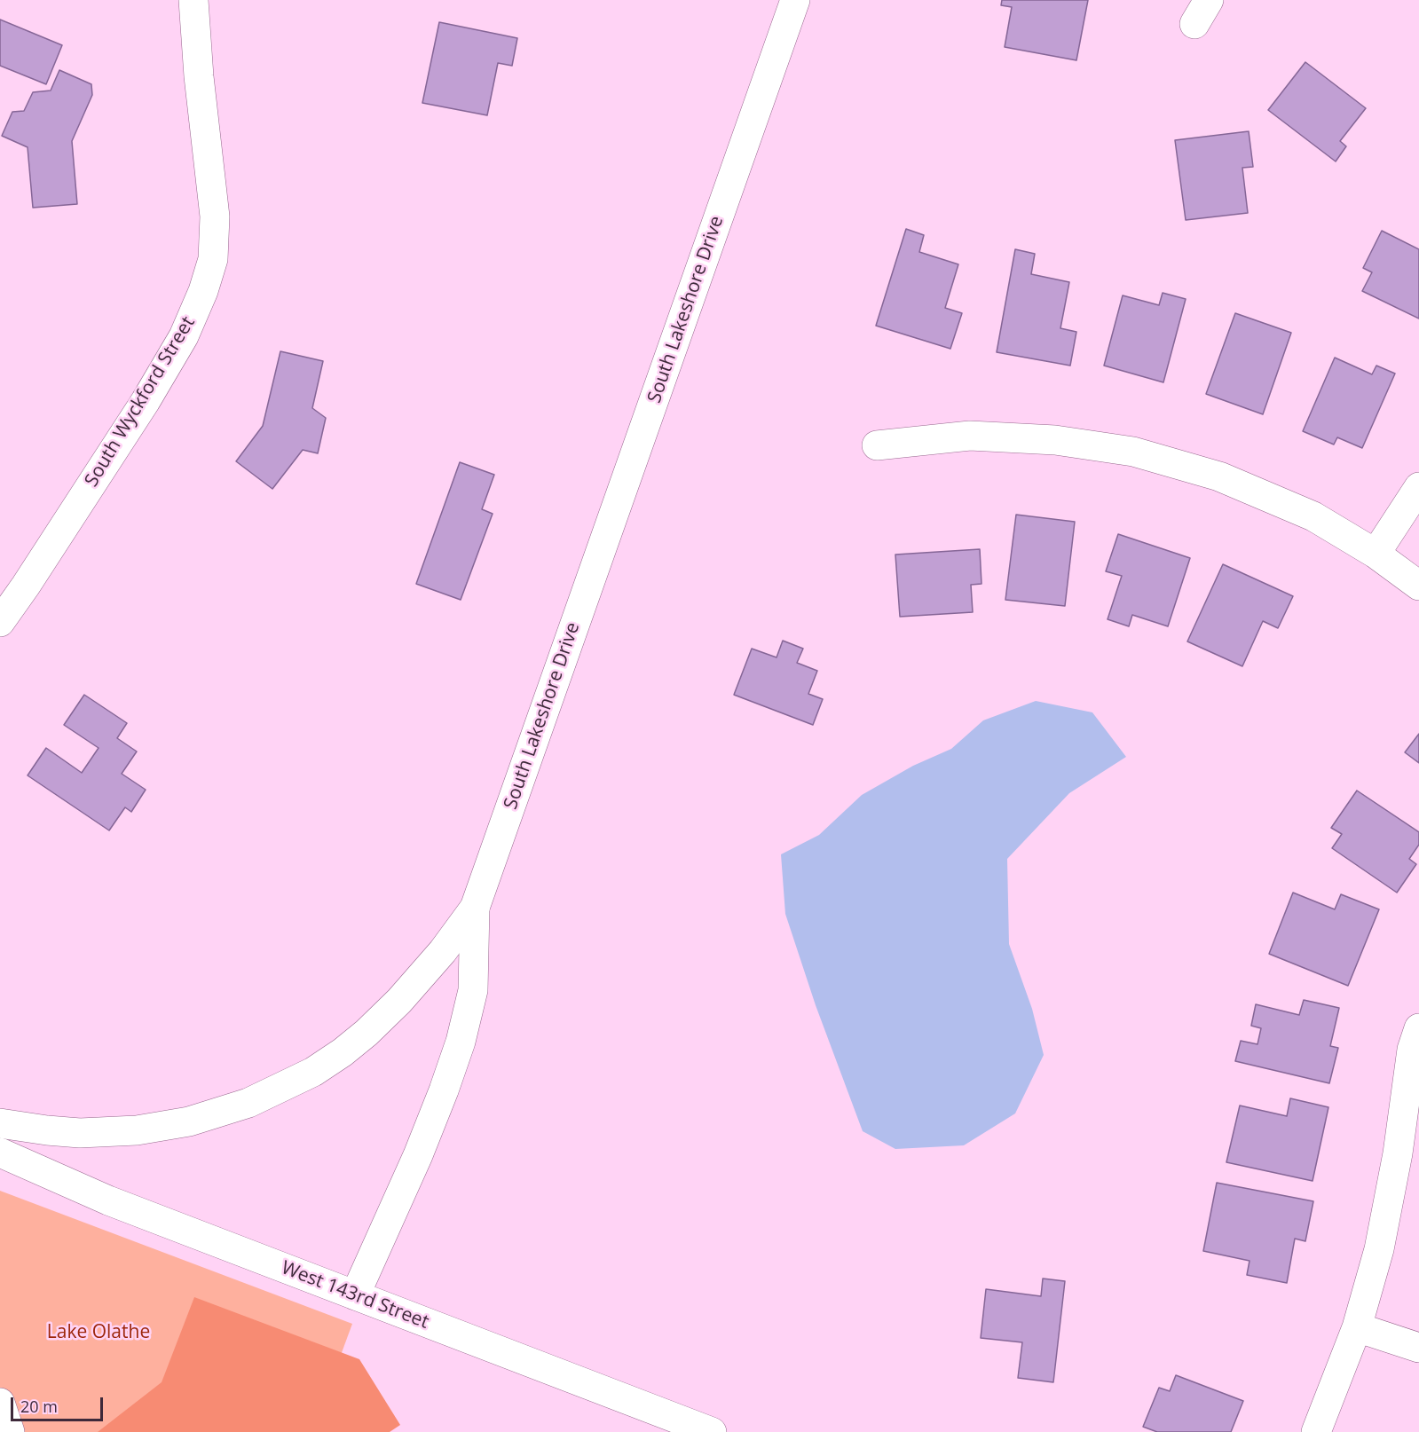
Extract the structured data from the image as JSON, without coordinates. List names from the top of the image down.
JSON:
{
  "streets": {
    "street": ["South Lakeshore Drive", "South Wyckford Street", "West 143rd Street"]
  },
  "parks": ["Lake Olathe"],
  "scale_bar": "20 m"
}
